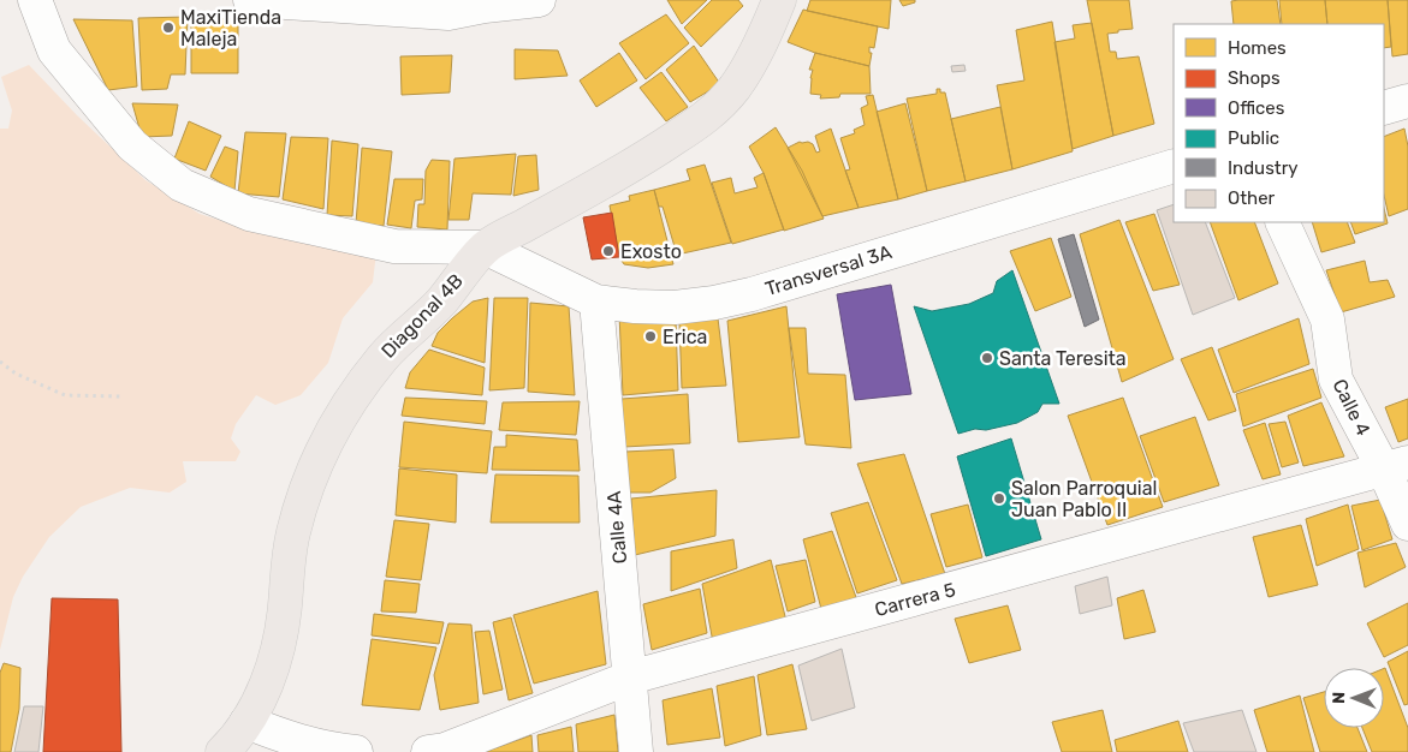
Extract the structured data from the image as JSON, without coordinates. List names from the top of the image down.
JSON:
{
  "streets": {
    "main road": ["Diagonal 4B"],
    "street": [
      "Transversal 3A",
      "Calle 4",
      "Calle 4A",
      "Carrera 5"
    ]
  },
  "crossings": [
    ["Transversal 3A", "Diagonal 4B"],
    ["Transversal 3A", "Calle 4A"],
    ["Calle 4", "Carrera 5"],
    ["Calle 4A", "Carrera 5"]
  ],
  "places": [
    "MaxiTienda Maleja",
    "Exosto",
    "Erica",
    "Santa Teresita",
    "Salon Parroquial Juan Pablo II"
  ],
  "legend": [
    "Homes",
    "Shops",
    "Offices",
    "Public",
    "Industry",
    "Other"
  ],
  "north": "left"
}
